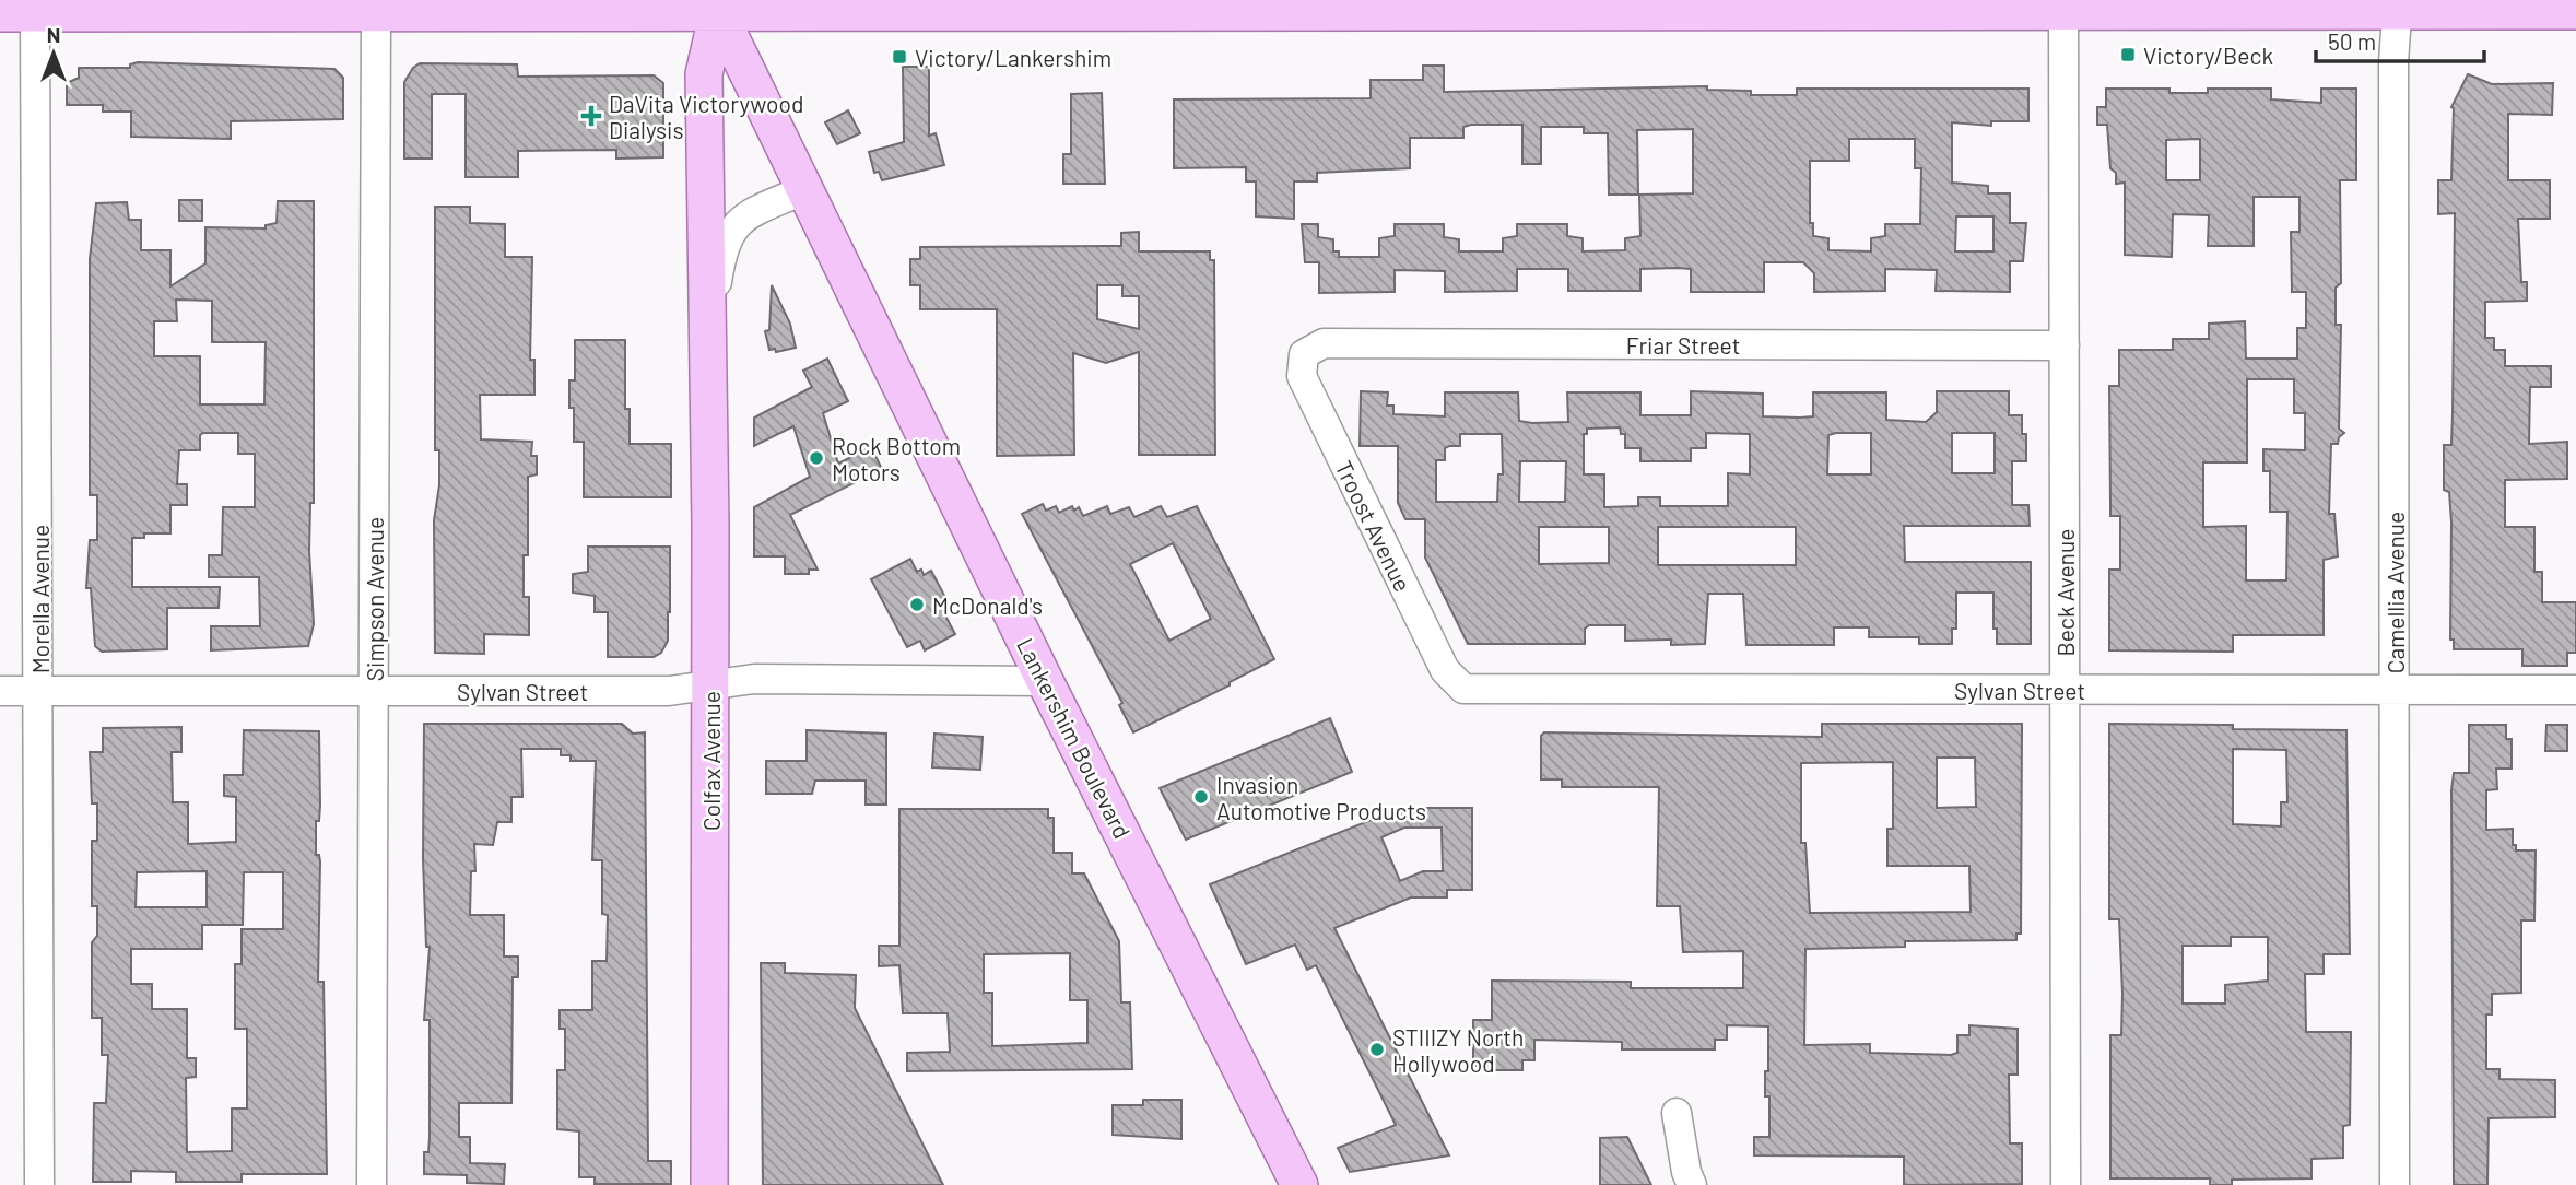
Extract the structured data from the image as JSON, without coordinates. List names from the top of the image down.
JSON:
{
  "streets": {
    "main road": ["Lankershim Boulevard", "Colfax Avenue"],
    "street": [
      "Friar Street",
      "Troost Avenue",
      "Beck Avenue",
      "Camellia Avenue",
      "Morella Avenue",
      "Simpson Avenue",
      "Sylvan Street"
    ]
  },
  "crossings": [
    ["Friar Street", "Troost Avenue"],
    ["Friar Street", "Beck Avenue"],
    ["Troost Avenue", "Sylvan Street"],
    ["Beck Avenue", "Sylvan Street"],
    ["Camellia Avenue", "Sylvan Street"],
    ["Morella Avenue", "Sylvan Street"],
    ["Simpson Avenue", "Sylvan Street"],
    ["Sylvan Street", "Lankershim Boulevard"],
    ["Sylvan Street", "Colfax Avenue"],
    ["Lankershim Boulevard", "Colfax Avenue"]
  ],
  "places": {
    "transit": ["Victory/Beck", "Victory/Lankershim"],
    "health": ["DaVita Victorywood Dialysis"],
    "other": [
      "Rock Bottom Motors",
      "McDonald's",
      "Invasion Automotive Products",
      "STIIIZY North Hollywood"
    ]
  },
  "scale_bar": "50 m",
  "north": "top"
}
